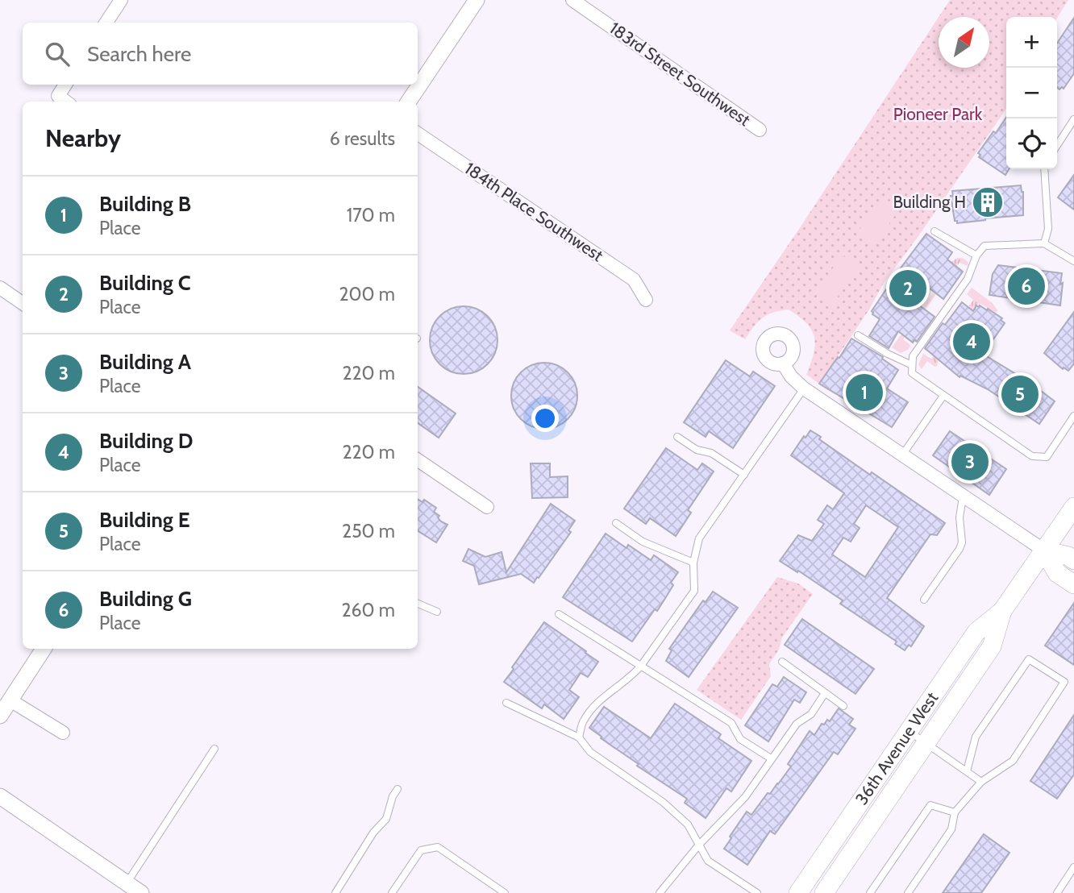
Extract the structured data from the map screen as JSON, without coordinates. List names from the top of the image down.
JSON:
{
  "streets": {
    "main road": ["36th Avenue West"],
    "street": ["183rd Street Southwest", "184th Place Southwest"]
  },
  "parks": ["Pioneer Park"],
  "places": {
    "building": ["Building H"]
  },
  "north": "top right",
  "page": {
    "map_buttons": ["+", "−"],
    "search": "Search here",
    "heading": ["Nearby", "6 results"],
    "list": [
      {
        "mark": "1",
        "name": "Building B",
        "note": "Place",
        "value": "170 m"
      },
      {
        "mark": "2",
        "name": "Building C",
        "note": "Place",
        "value": "200 m"
      },
      {
        "mark": "3",
        "name": "Building A",
        "note": "Place",
        "value": "220 m"
      },
      {
        "mark": "4",
        "name": "Building D",
        "note": "Place",
        "value": "220 m"
      },
      {
        "mark": "5",
        "name": "Building E",
        "note": "Place",
        "value": "250 m"
      },
      {
        "mark": "6",
        "name": "Building G",
        "note": "Place",
        "value": "260 m"
      }
    ],
    "pins": [
      "6",
      "2",
      "4",
      "1",
      "5",
      "3"
    ]
  }
}
